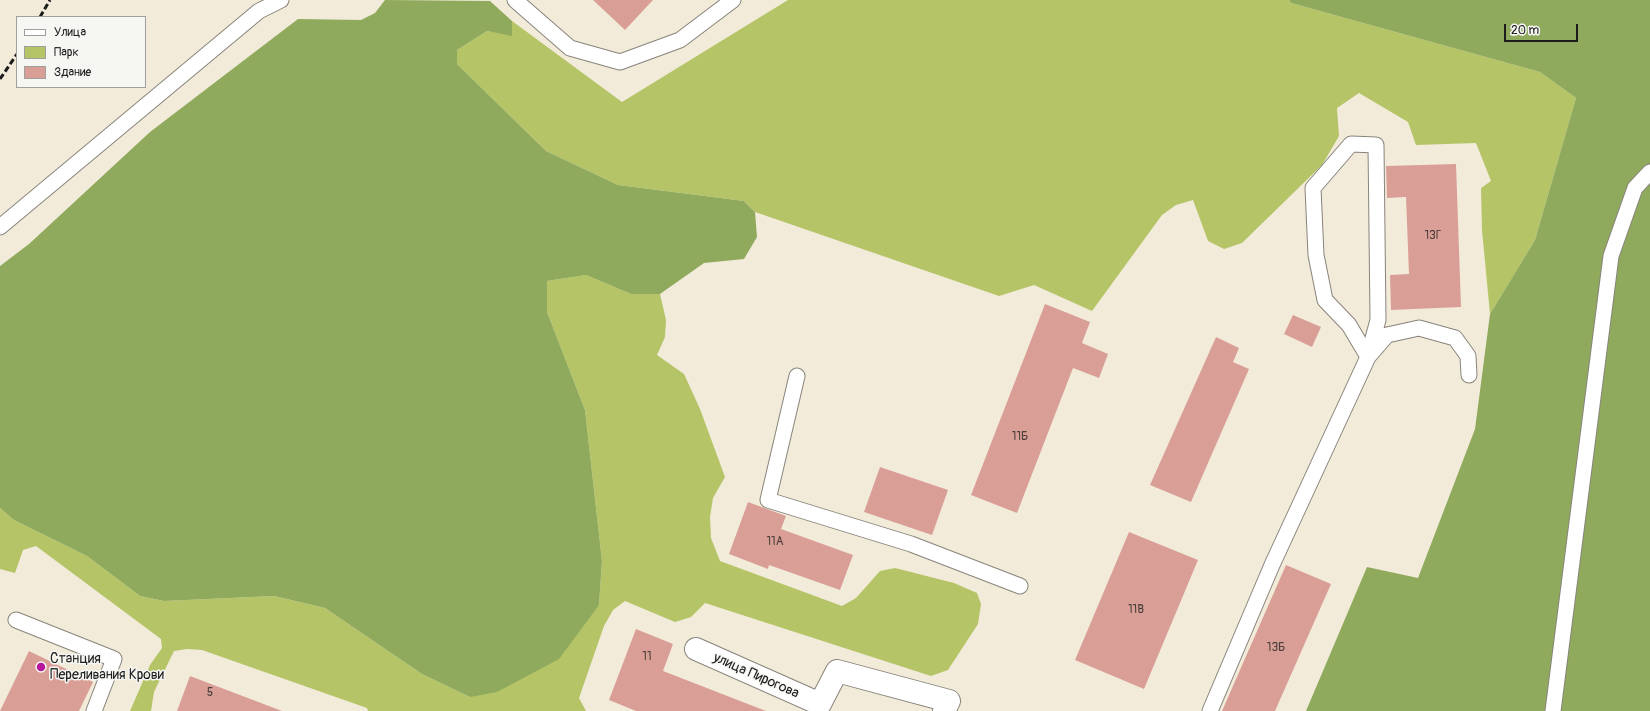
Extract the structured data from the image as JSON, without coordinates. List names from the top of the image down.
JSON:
{
  "streets": {
    "street": ["улица Пирогова"]
  },
  "places": ["Станция Переливания Крови"],
  "house_numbers": [
    "13Г",
    "11Б",
    "11А",
    "11В",
    "13Б",
    "11",
    "5"
  ],
  "legend": ["Улица", "Парк", "Здание"],
  "scale_bar": "20 m"
}
